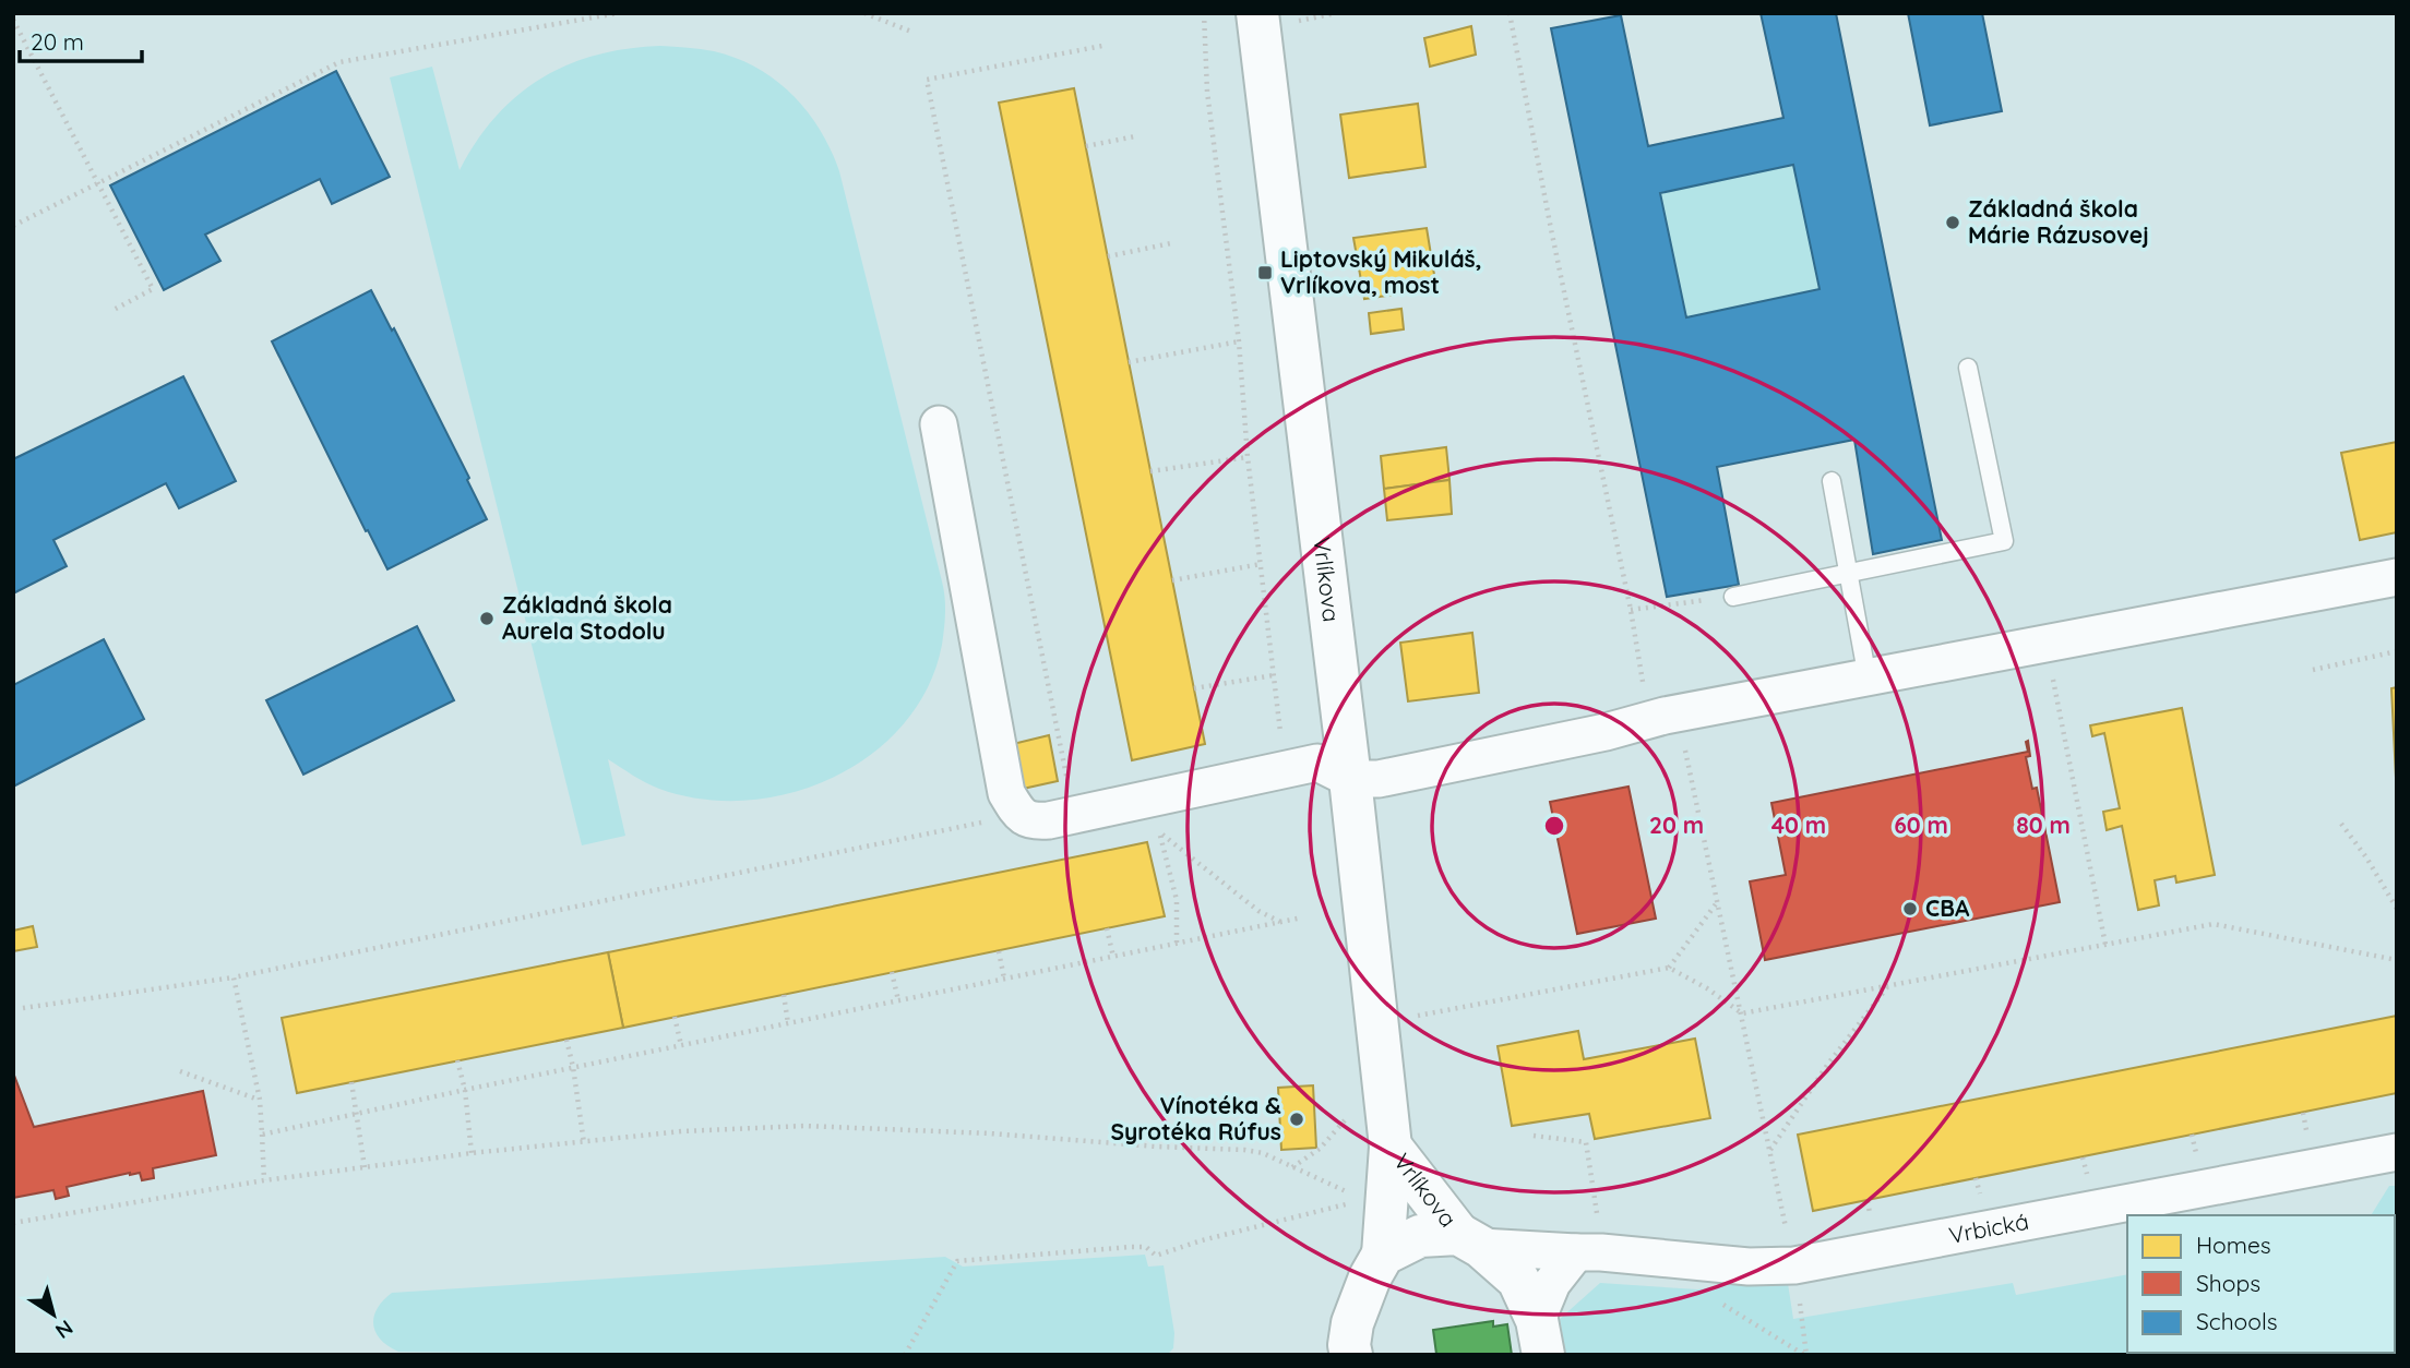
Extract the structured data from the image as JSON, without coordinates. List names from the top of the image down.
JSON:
{
  "streets": {
    "street": ["Vrlíkova", "Vrbická"]
  },
  "crossings": [
    ["Vrlíkova", "Vrbická"]
  ],
  "places": {
    "other": [
      "Základná škola Márie Rázusovej",
      "Základná škola Aurela Stodolu",
      "CBA",
      "Vínotéka & Syrotéka Rúfus"
    ],
    "transit": ["Liptovský Mikuláš, Vrlíkova, most"]
  },
  "legend": ["Homes", "Shops", "Schools"],
  "scale_bar": "20 m",
  "north": "bottom right",
  "rings": [
    "20 m",
    "40 m",
    "60 m",
    "80 m"
  ]
}
